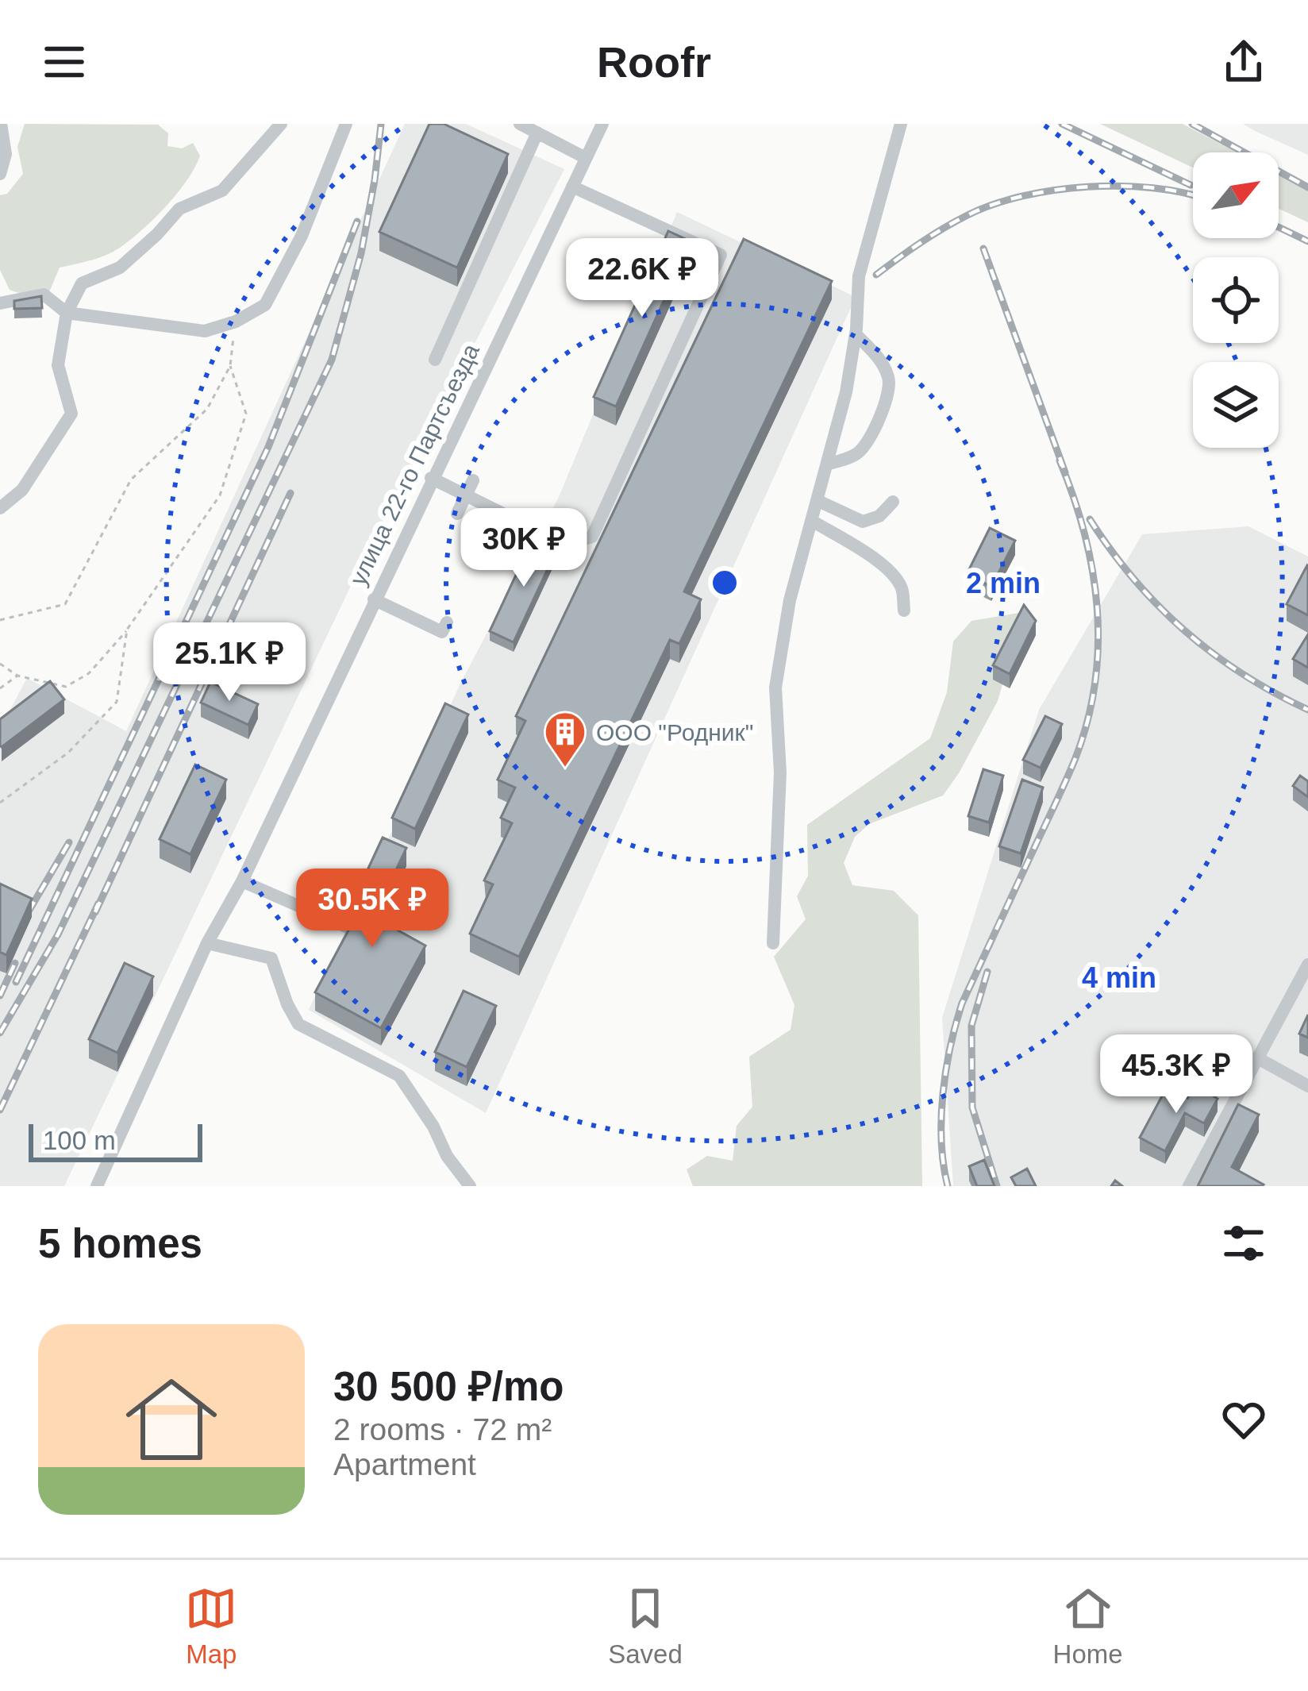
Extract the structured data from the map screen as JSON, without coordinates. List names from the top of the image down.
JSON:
{
  "streets": {
    "street": ["улица 22-го Партсъезда"]
  },
  "places": {
    "building": ["ООО \"Родник\""]
  },
  "scale_bar": "100 m",
  "north": "top right",
  "page": {
    "header": "Roofr",
    "price": [
      "22.6K ₽",
      "30K ₽",
      "25.1K ₽",
      "30.5K ₽",
      "45.3K ₽"
    ],
    "scale": "100 m",
    "heading": "5 homes",
    "list": [
      {
        "name": "30 500 ₽/mo",
        "note": "2 rooms · 72 m² · Apartment"
      }
    ],
    "tabs": ["Map", "Saved", "Home"]
  },
  "rings": ["2 min", "4 min"]
}
